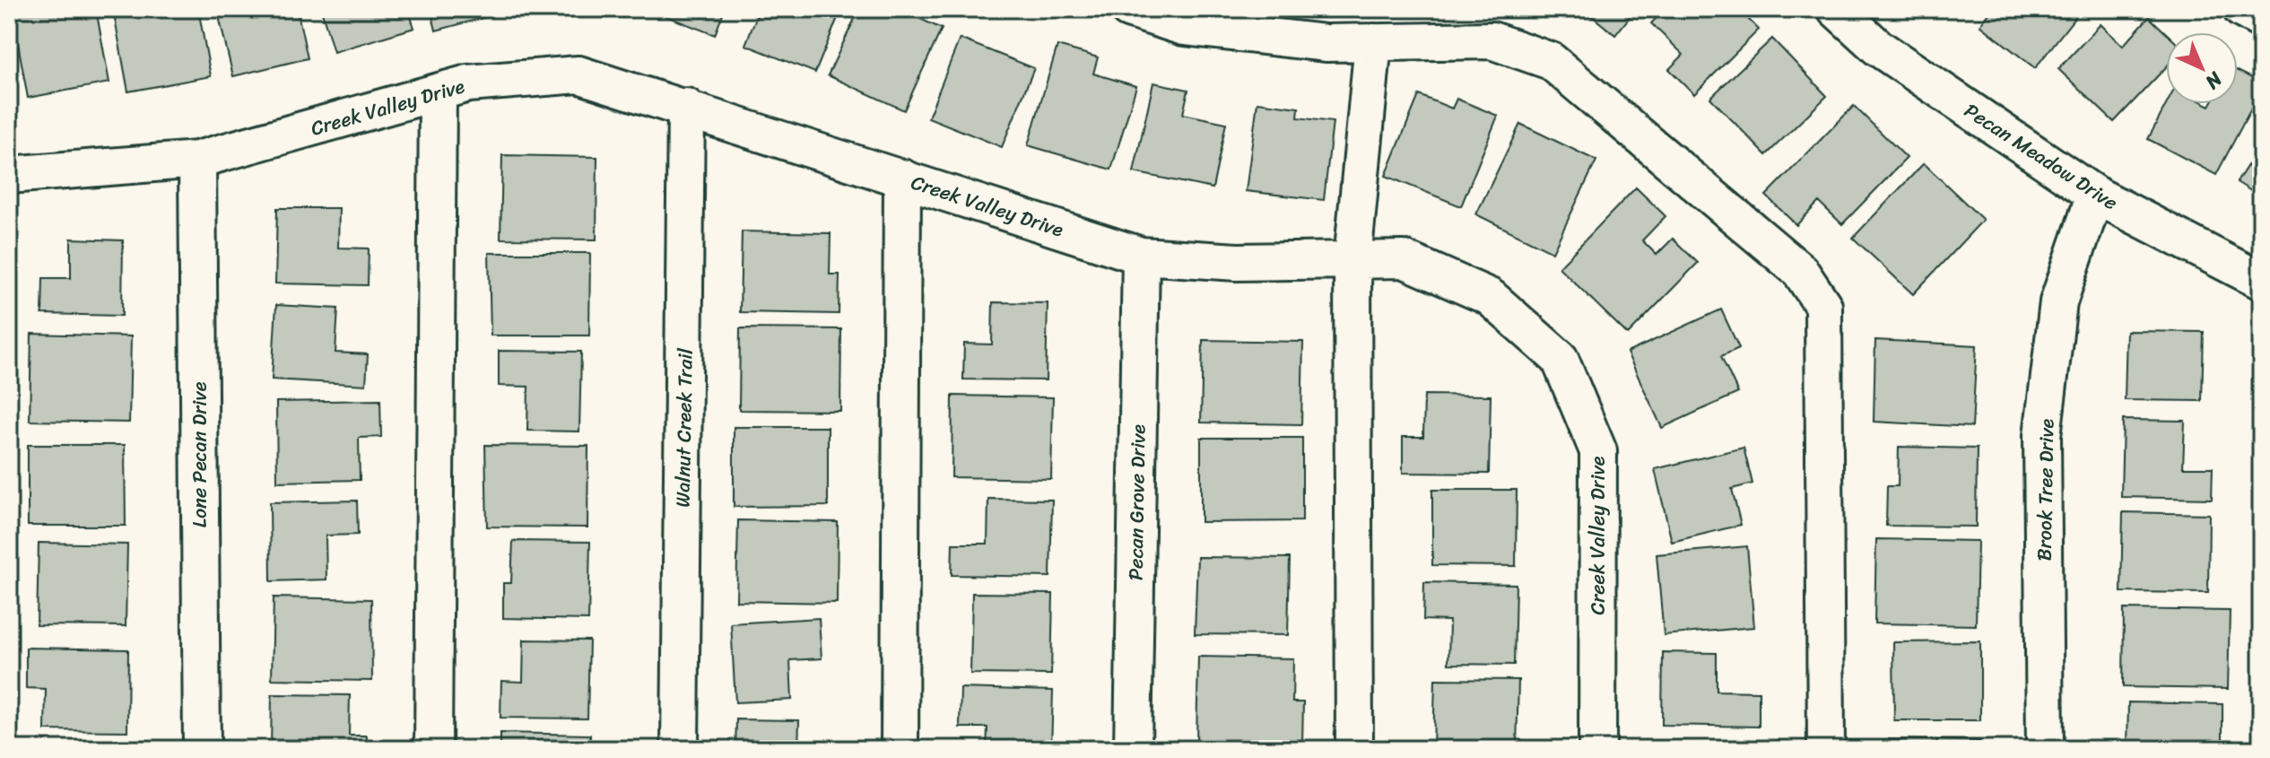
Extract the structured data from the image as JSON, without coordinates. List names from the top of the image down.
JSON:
{
  "streets": {
    "street": [
      "Creek Valley Drive",
      "Pecan Meadow Drive",
      "Walnut Creek Trail",
      "Lone Pecan Drive",
      "Brook Tree Drive",
      "Pecan Grove Drive"
    ]
  },
  "crossings": [
    ["Creek Valley Drive", "Walnut Creek Trail"],
    ["Creek Valley Drive", "Lone Pecan Drive"],
    ["Creek Valley Drive", "Pecan Grove Drive"],
    ["Pecan Meadow Drive", "Brook Tree Drive"]
  ],
  "north": "bottom right"
}
